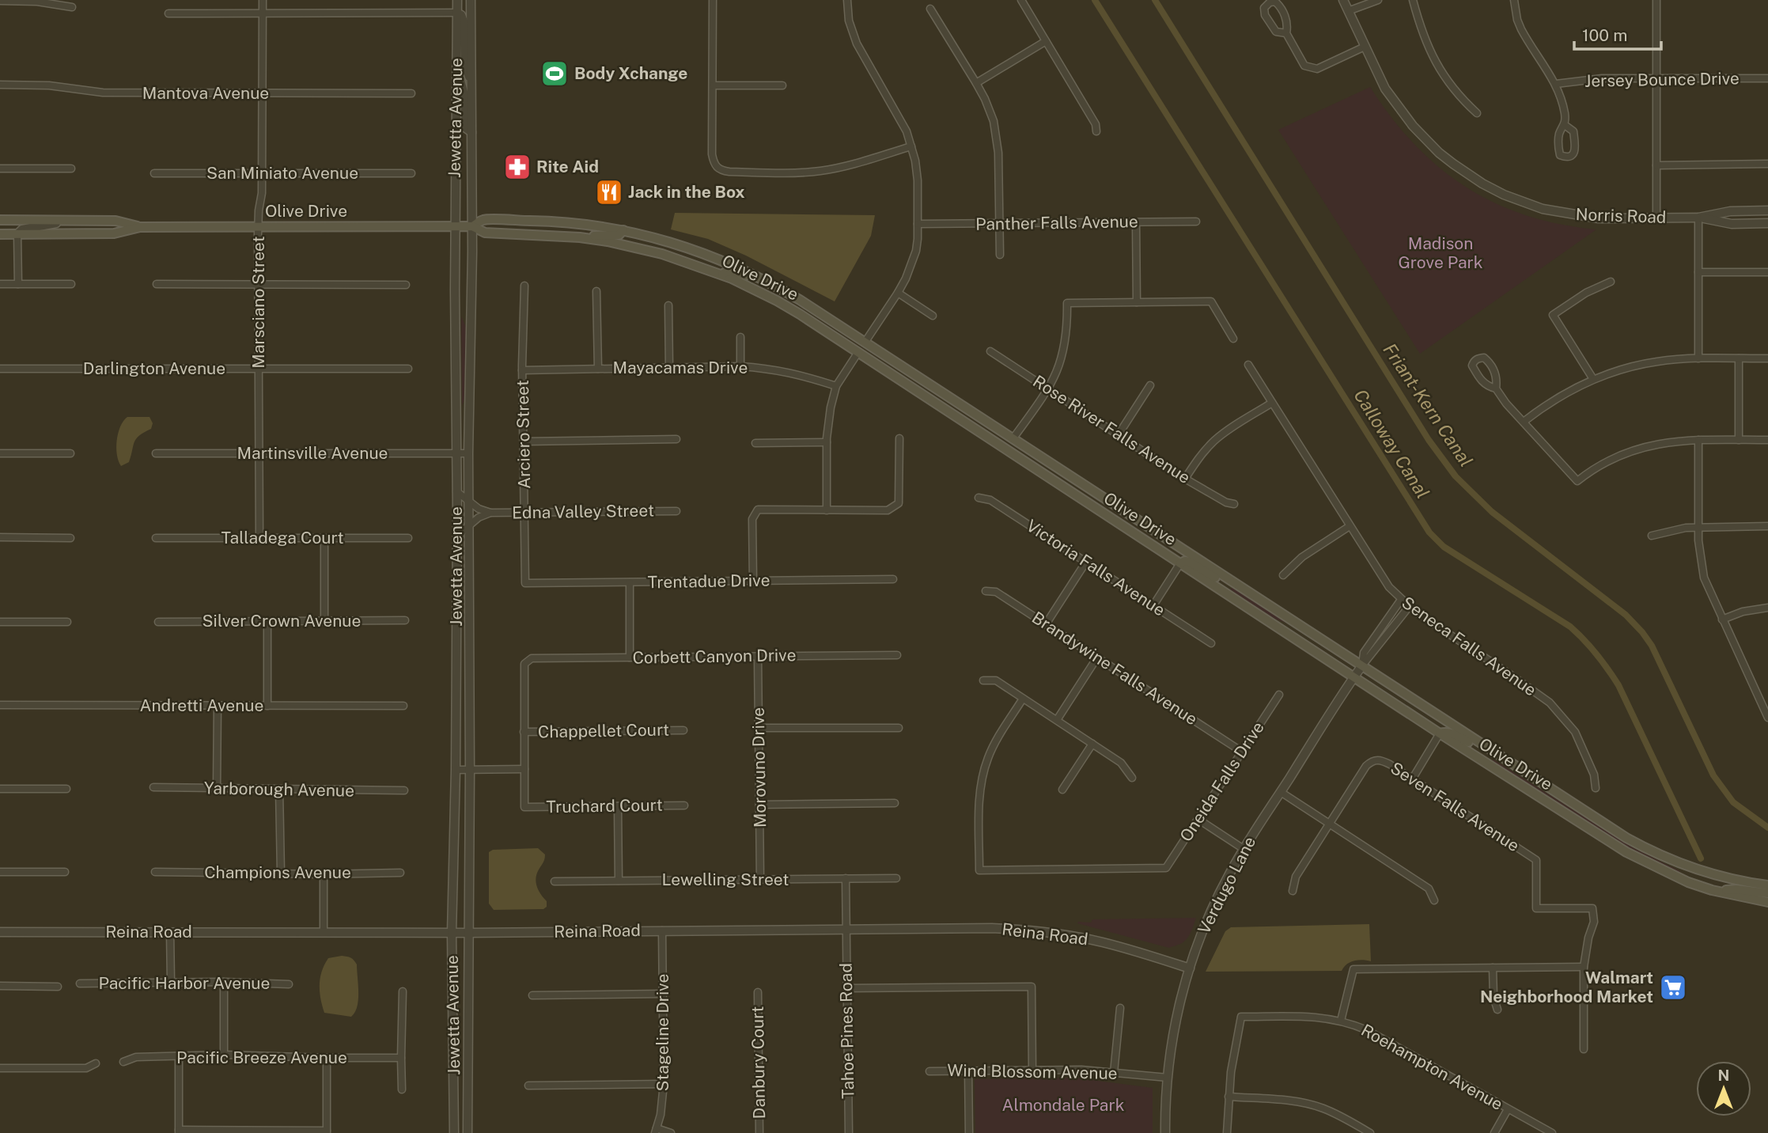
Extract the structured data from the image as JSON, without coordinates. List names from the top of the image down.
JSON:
{
  "streets": {
    "main road": ["Olive Drive"],
    "street": [
      "Jersey Bounce Drive",
      "Mantova Avenue",
      "Jewetta Avenue",
      "San Miniato Avenue",
      "Norris Road",
      "Panther Falls Avenue",
      "Marsciano Street",
      "Mayacamas Drive",
      "Darlington Avenue",
      "Rose River Falls Avenue",
      "Arciero Street",
      "Martinsville Avenue",
      "Edna Valley Street",
      "Talladega Court",
      "Victoria Falls Avenue",
      "Trentadue Drive",
      "Silver Crown Avenue",
      "Seneca Falls Avenue",
      "Corbett Canyon Drive",
      "Brandywine Falls Avenue",
      "Andretti Avenue",
      "Chappellet Court",
      "Morovuno Drive",
      "Oneida Falls Drive",
      "Yarborough Avenue",
      "Truchard Court",
      "Seven Falls Avenue",
      "Champions Avenue",
      "Lewelling Street",
      "Verdugo Lane",
      "Reina Road",
      "Pacific Harbor Avenue",
      "Tahoe Pines Road",
      "Stageline Drive",
      "Pacific Breeze Avenue",
      "Danbury Court",
      "Roehampton Avenue",
      "Wind Blossom Avenue"
    ]
  },
  "crossings": [
    ["Mantova Avenue", "Marsciano Street"],
    ["Jewetta Avenue", "Olive Drive"],
    ["Jewetta Avenue", "Martinsville Avenue"],
    ["Jewetta Avenue", "Edna Valley Street"],
    ["Jewetta Avenue", "Reina Road"],
    ["San Miniato Avenue", "Marsciano Street"],
    ["Olive Drive", "Marsciano Street"],
    ["Olive Drive", "Verdugo Lane"],
    ["Marsciano Street", "Darlington Avenue"],
    ["Marsciano Street", "Martinsville Avenue"],
    ["Marsciano Street", "Talladega Court"],
    ["Mayacamas Drive", "Arciero Street"],
    ["Arciero Street", "Edna Valley Street"],
    ["Arciero Street", "Trentadue Drive"],
    ["Corbett Canyon Drive", "Chappellet Court"],
    ["Corbett Canyon Drive", "Morovuno Drive"],
    ["Brandywine Falls Avenue", "Oneida Falls Drive"],
    ["Morovuno Drive", "Lewelling Street"],
    ["Lewelling Street", "Tahoe Pines Road"],
    ["Verdugo Lane", "Reina Road"],
    ["Verdugo Lane", "Wind Blossom Avenue"],
    ["Reina Road", "Tahoe Pines Road"],
    ["Reina Road", "Stageline Drive"]
  ],
  "water": ["Friant-Kern Canal", "Calloway Canal"],
  "parks": ["Madison Grove Park", "Almondale Park"],
  "places": {
    "sports": ["Body Xchange"],
    "pharmacy": ["Rite Aid"],
    "restaurant": ["Jack in the Box"],
    "supermarket": ["Walmart Neighborhood Market"]
  },
  "scale_bar": "100 m",
  "north": "top"
}
